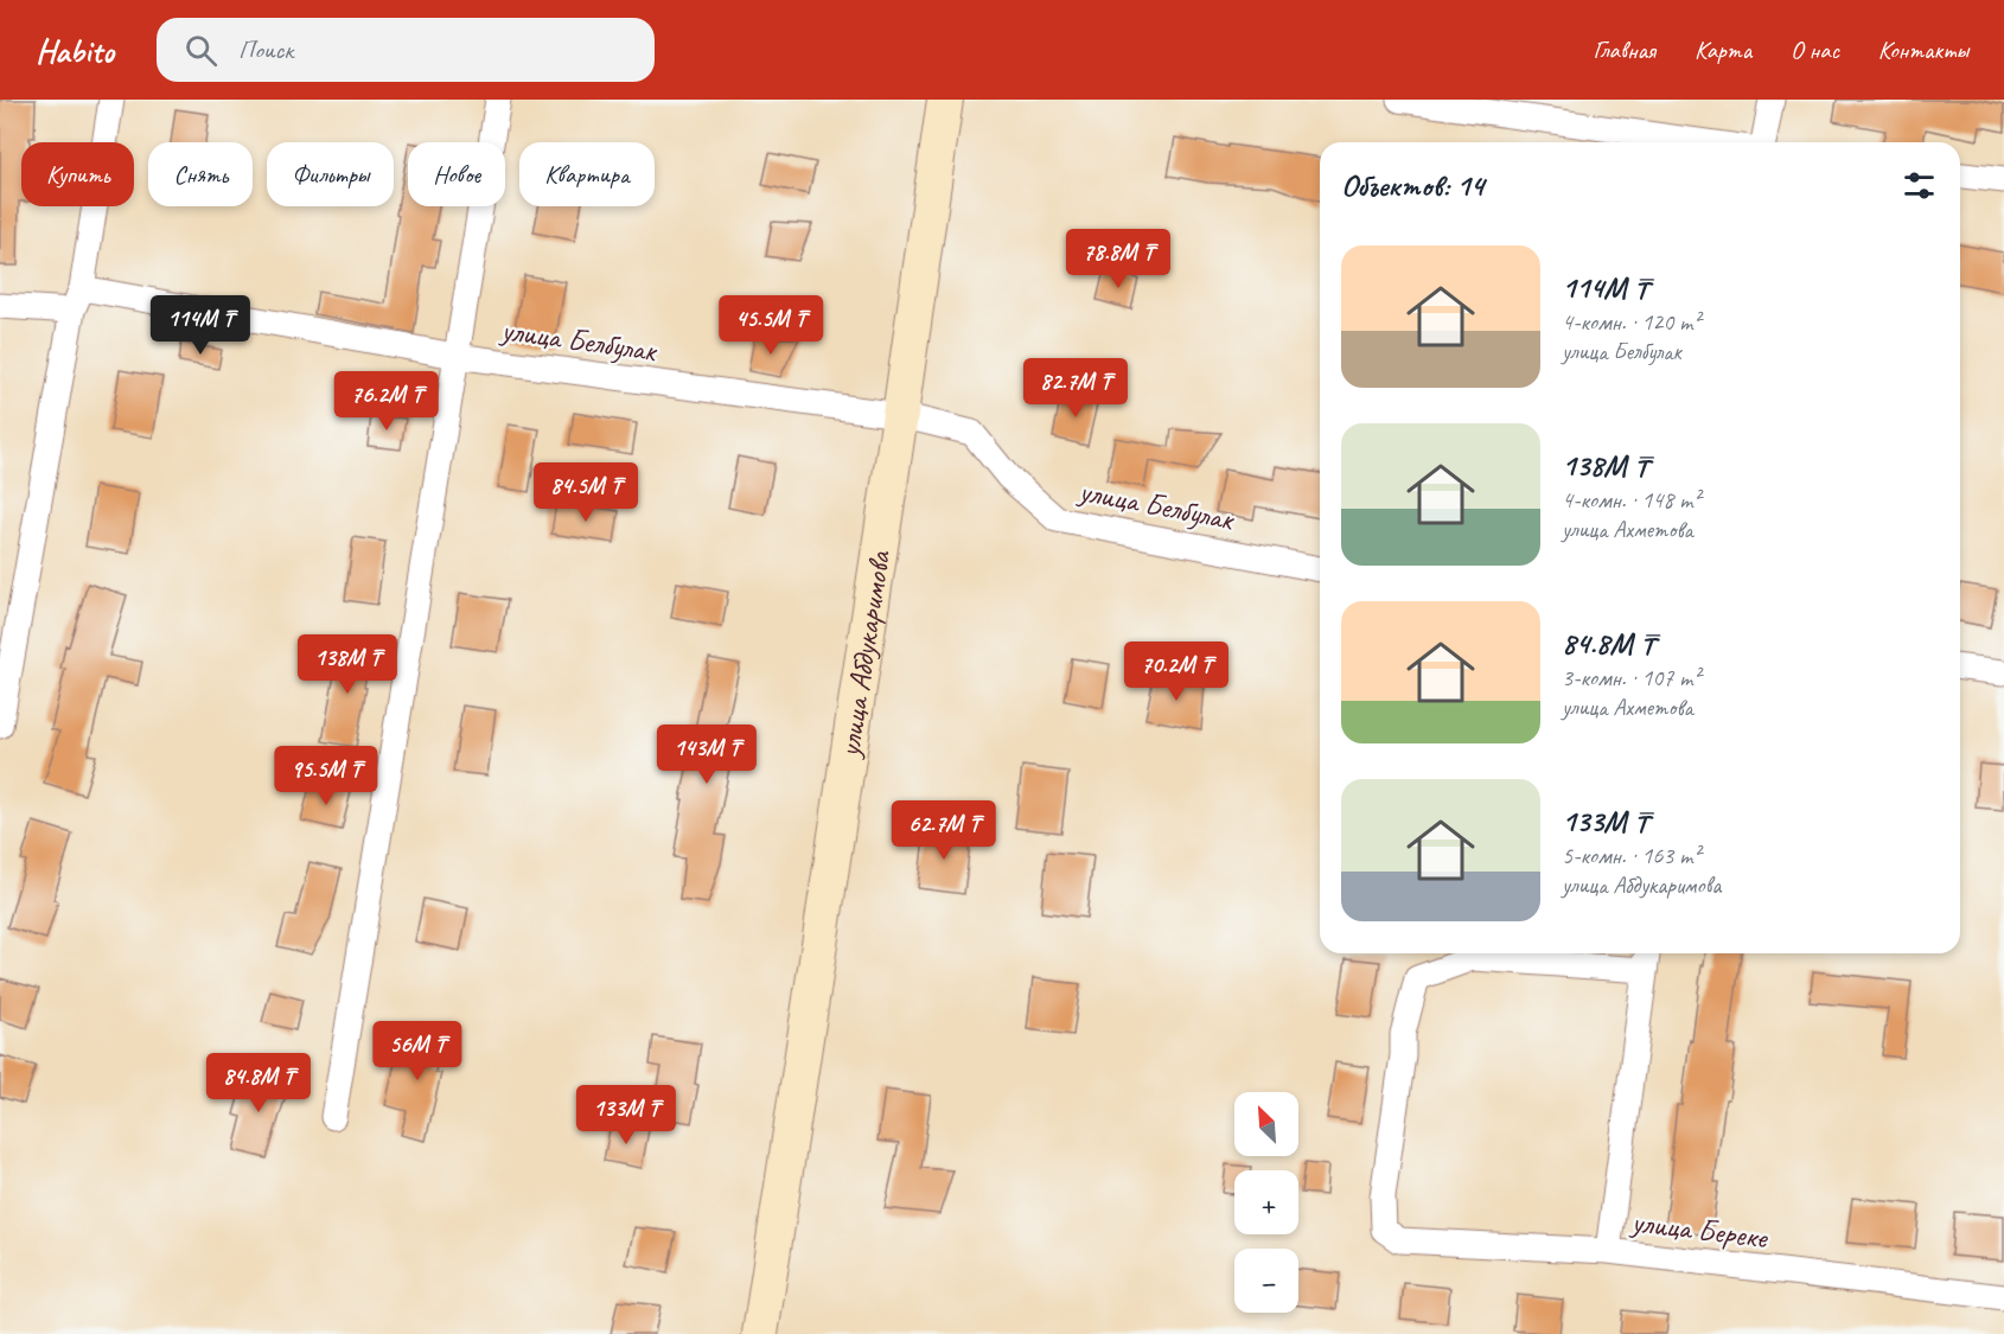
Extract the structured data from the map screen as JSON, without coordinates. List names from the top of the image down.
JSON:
{
  "streets": {
    "main road": ["улица Абдукаримова"],
    "street": ["улица Белбулак", "улица Береке"]
  },
  "crossings": [
    ["улица Белбулак", "улица Абдукаримова"]
  ],
  "north": "top left",
  "page": {
    "header": "Habito",
    "search": "Поиск",
    "nav": [
      "Главная",
      "Карта",
      "О нас",
      "Контакты"
    ],
    "chip": [
      "Купить",
      "Снять",
      "Фильтры",
      "Новое",
      "Квартира"
    ],
    "heading": "Объектов: 14",
    "list": [
      {
        "name": "114M ₸",
        "note": "4-комн. · 120 m² · улица Белбулак"
      },
      {
        "name": "138M ₸",
        "note": "4-комн. · 148 m² · улица Ахметова"
      },
      {
        "name": "84.8M ₸",
        "note": "3-комн. · 107 m² · улица Ахметова"
      },
      {
        "name": "133M ₸",
        "note": "5-комн. · 163 m² · улица Абдукаримова"
      }
    ],
    "price": [
      "78.8M ₸",
      "114M ₸",
      "45.5M ₸",
      "82.7M ₸",
      "76.2M ₸",
      "84.5M ₸",
      "138M ₸",
      "70.2M ₸",
      "143M ₸",
      "95.5M ₸",
      "62.7M ₸",
      "56M ₸",
      "84.8M ₸",
      "133M ₸"
    ],
    "map_buttons": ["+", "−"]
  }
}
